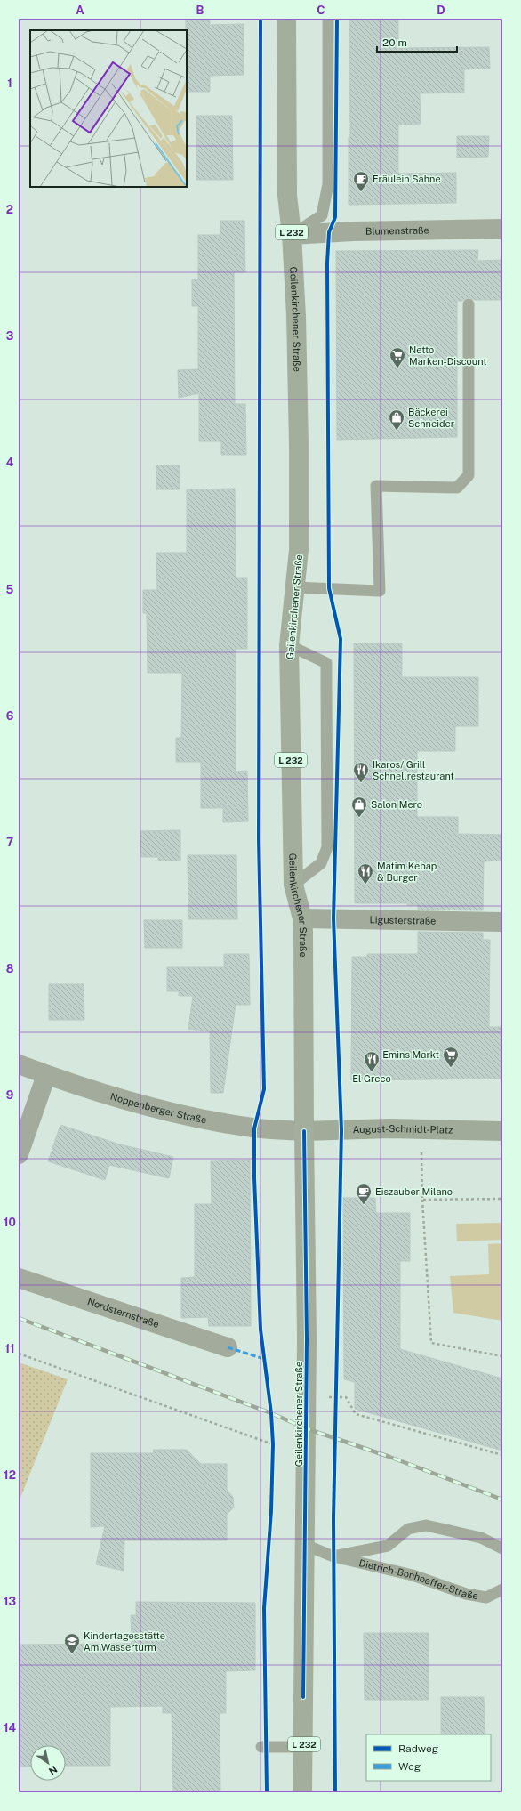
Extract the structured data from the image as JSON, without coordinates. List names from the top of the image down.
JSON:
{
  "streets": {
    "main road": ["L 232", "Geilenkirchener Straße", "August-Schmidt-Platz"],
    "street": [
      "Blumenstraße",
      "Ligusterstraße",
      "Noppenberger Straße",
      "Nordsternstraße"
    ],
    "lane": ["Dietrich-Bonhoeffer-Straße"]
  },
  "crossings": [
    ["Blumenstraße", "Geilenkirchener Straße"],
    ["Geilenkirchener Straße", "Ligusterstraße"],
    ["Geilenkirchener Straße", "Noppenberger Straße"],
    ["Geilenkirchener Straße", "August-Schmidt-Platz"],
    ["Geilenkirchener Straße", "Dietrich-Bonhoeffer-Straße"],
    ["Noppenberger Straße", "August-Schmidt-Platz"]
  ],
  "places": {
    "cafe": ["Fräulein Sahne", "Eiszauber Milano"],
    "supermarket": ["Netto Marken-Discount", "Emins Markt"],
    "shop": ["Bäckerei Schneider", "Salon Mero"],
    "restaurant": ["Ikaros/ Grill Schnellrestaurant", "Matim Kebap & Burger", "El Greco"],
    "school or university": ["Kindertagesstätte Am Wasserturm"]
  },
  "legend": ["Radweg", "Weg"],
  "scale_bar": "20 m",
  "north": "bottom right",
  "grid": {
    "columns": [
      "A",
      "B",
      "C",
      "D"
    ],
    "rows": [
      "1",
      "2",
      "3",
      "4",
      "5",
      "6",
      "7",
      "8",
      "9",
      "10",
      "11",
      "12",
      "13",
      "14"
    ]
  }
}
